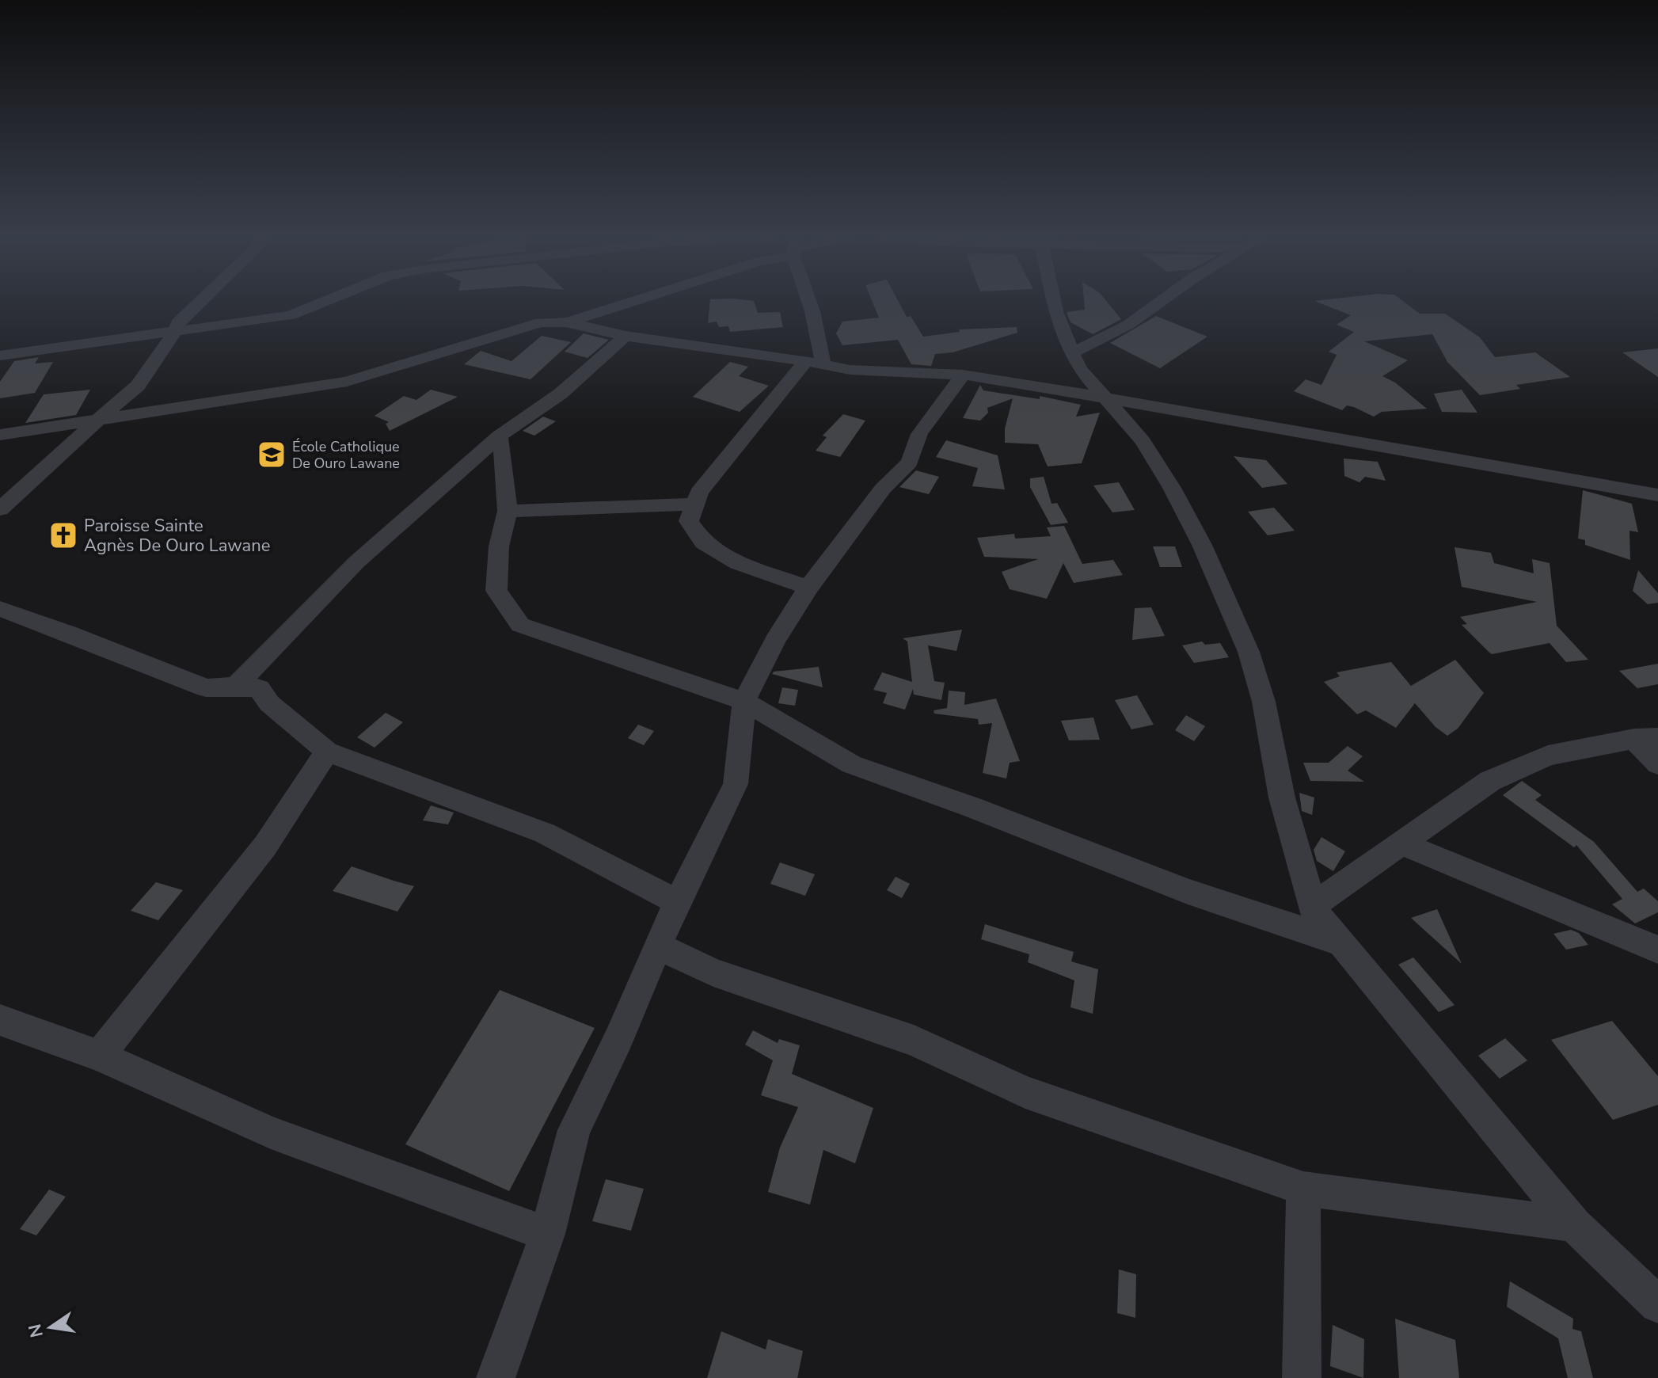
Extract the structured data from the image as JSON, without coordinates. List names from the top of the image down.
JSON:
{
  "places": {
    "school or university": ["École Catholique De Ouro Lawane"],
    "church": ["Paroisse Sainte Agnès De Ouro Lawane"]
  },
  "north": "left"
}
